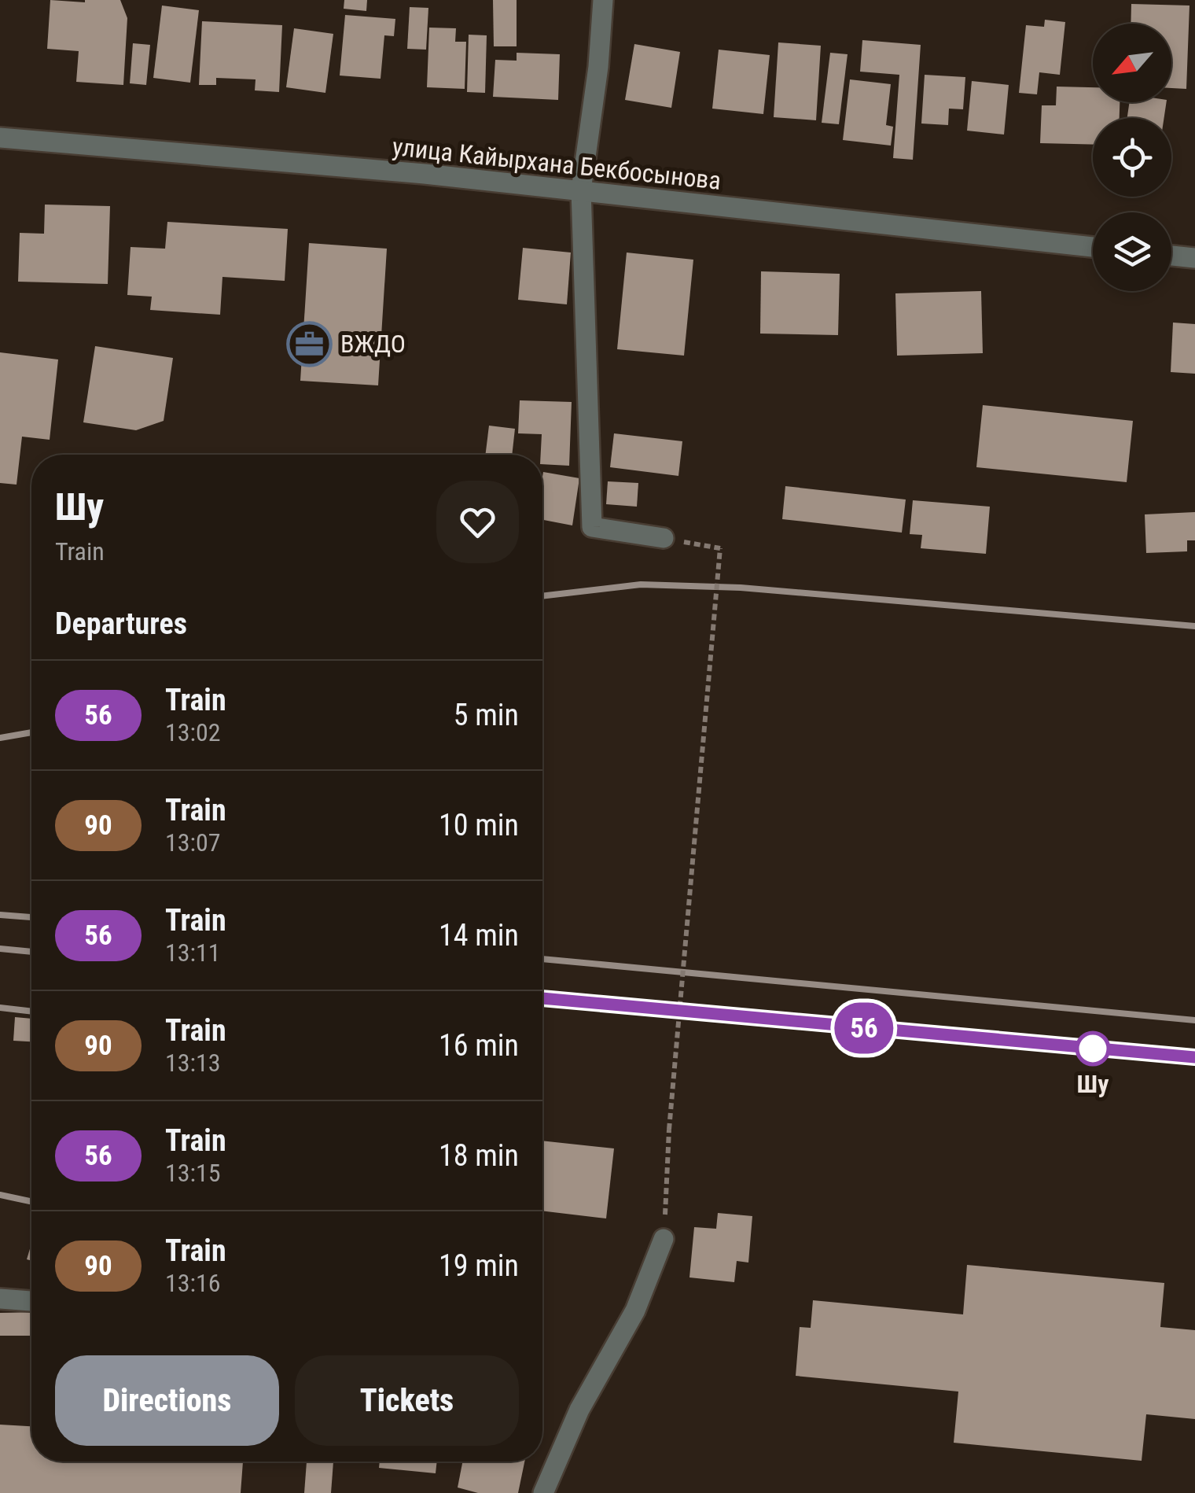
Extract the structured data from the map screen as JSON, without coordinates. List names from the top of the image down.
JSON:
{
  "streets": {
    "street": ["улица Кайырхана Бекбосынова"]
  },
  "places": {
    "office": ["ВЖДО"],
    "other": ["Шу"]
  },
  "north": "bottom left",
  "page": {
    "on_map": "56",
    "heading": [
      ["Шу", "Train"],
      "Departures"
    ],
    "list": [
      {
        "mark": "56",
        "name": "Train",
        "note": "13:02",
        "value": "5 min"
      },
      {
        "mark": "90",
        "name": "Train",
        "note": "13:07",
        "value": "10 min"
      },
      {
        "mark": "56",
        "name": "Train",
        "note": "13:11",
        "value": "14 min"
      },
      {
        "mark": "90",
        "name": "Train",
        "note": "13:13",
        "value": "16 min"
      },
      {
        "mark": "56",
        "name": "Train",
        "note": "13:15",
        "value": "18 min"
      },
      {
        "mark": "90",
        "name": "Train",
        "note": "13:16",
        "value": "19 min"
      }
    ],
    "buttons": ["Directions", "Tickets"]
  }
}
